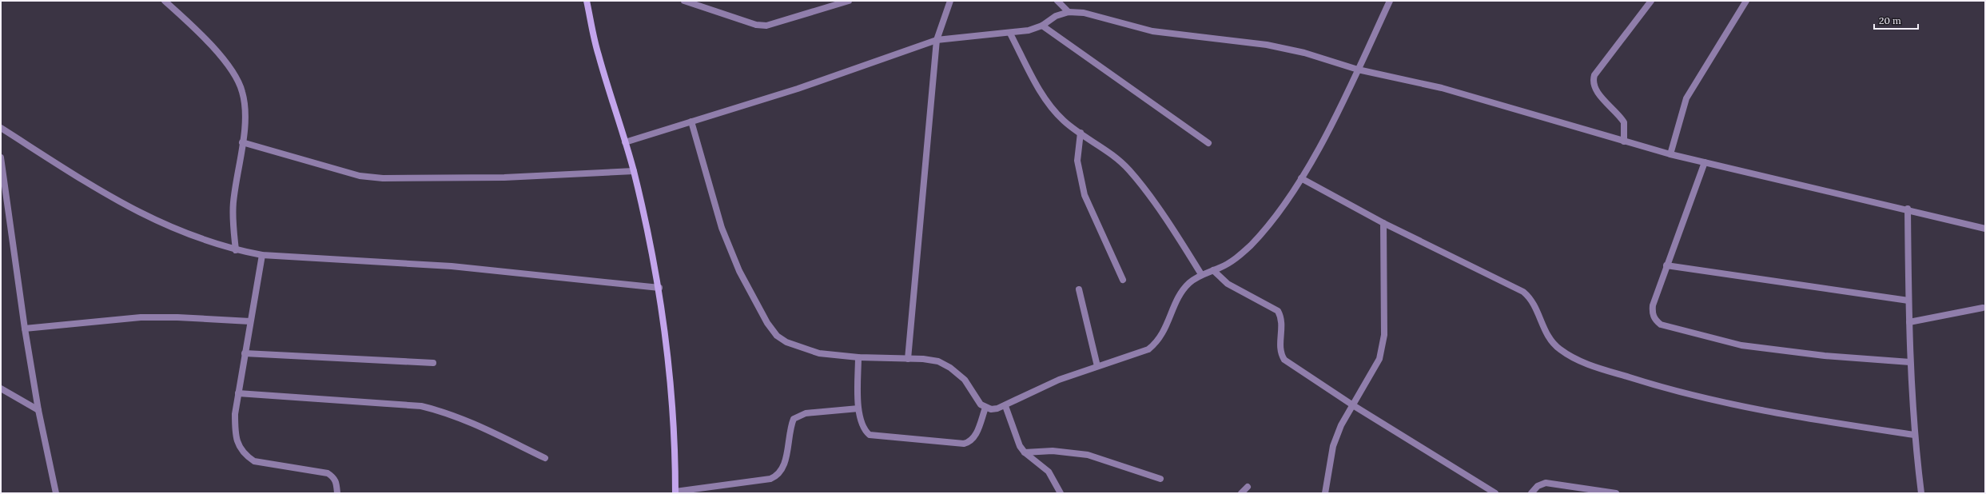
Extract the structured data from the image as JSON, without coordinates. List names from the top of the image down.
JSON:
{
  "scale_bar": "20 m"
}
